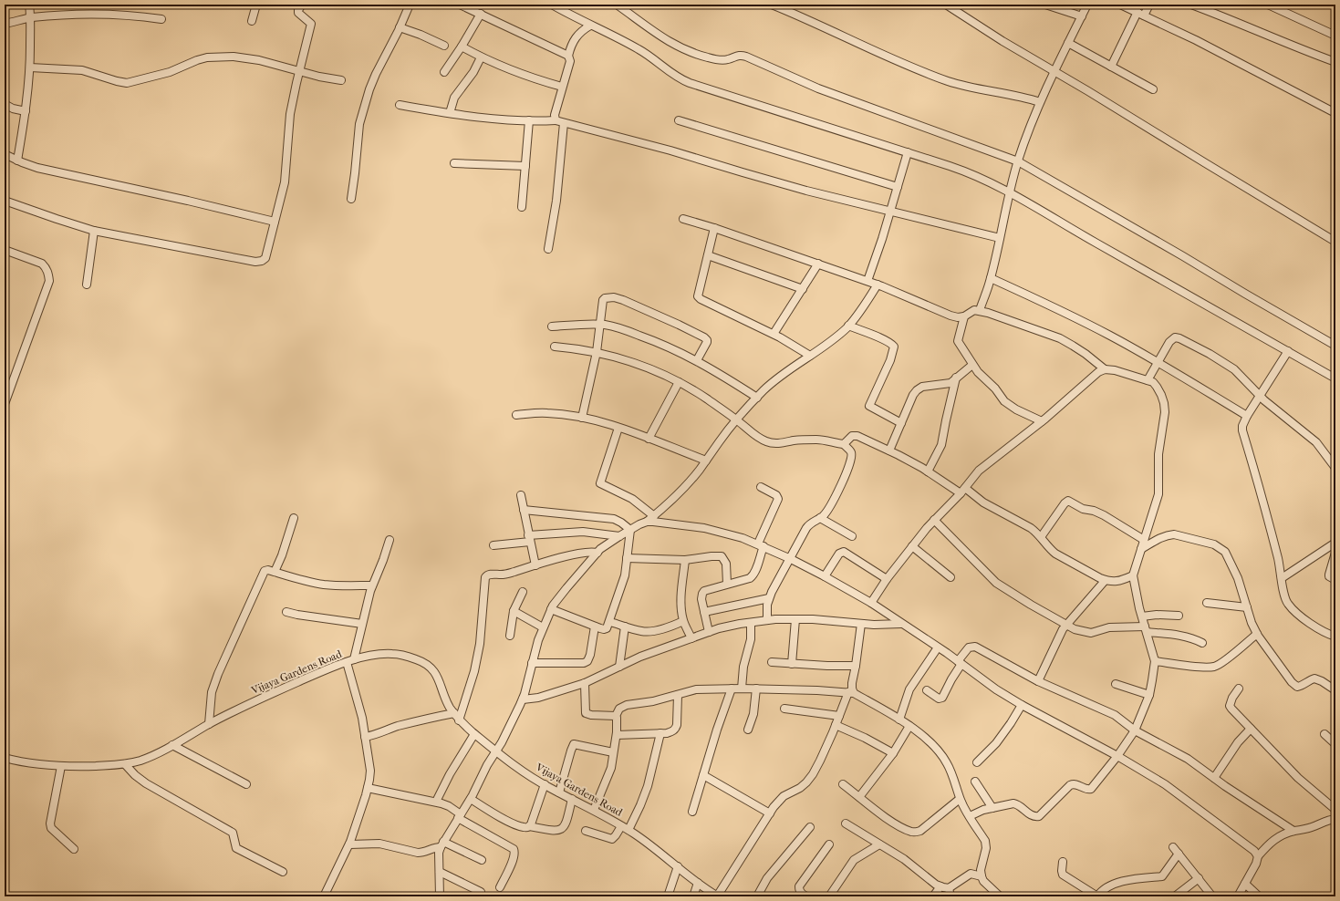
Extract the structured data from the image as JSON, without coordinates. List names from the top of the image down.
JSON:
{
  "streets": {
    "street": ["Vijaya Gardens Road"]
  }
}
